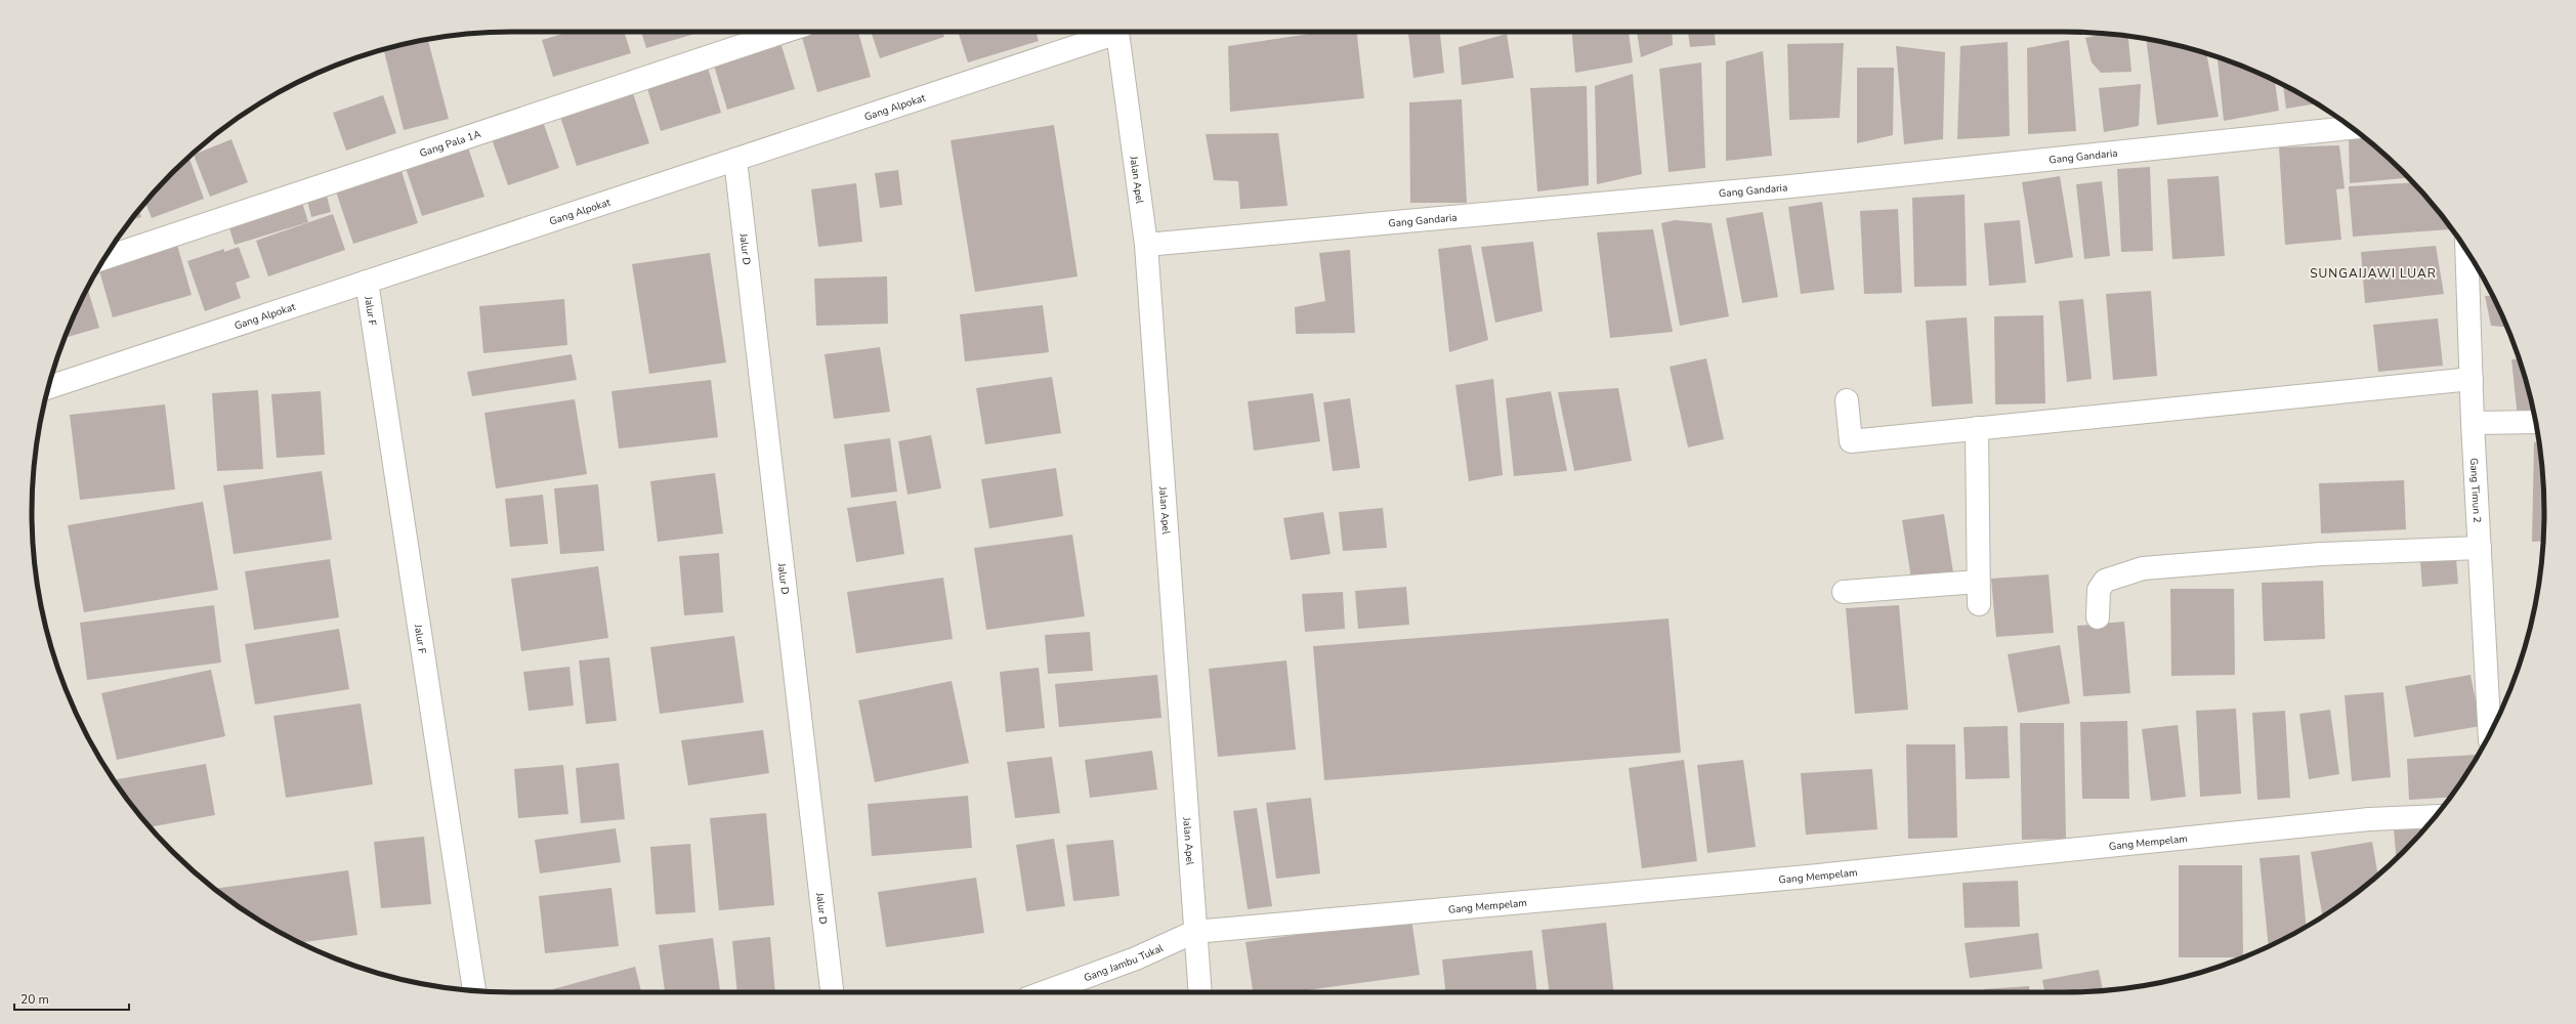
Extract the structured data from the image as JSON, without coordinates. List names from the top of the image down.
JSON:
{
  "streets": {
    "street": [
      "Gang Alpokat",
      "Gang Pala 1A",
      "Gang Gandaria",
      "Jalan Apel",
      "Jalur D",
      "Jalur F",
      "Gang Timun 2",
      "Gang Mempelam",
      "Gang Jambu Tukal"
    ]
  },
  "crossings": [
    ["Gang Alpokat", "Jalur D"],
    ["Gang Alpokat", "Jalur F"],
    ["Gang Gandaria", "Jalan Apel"],
    ["Jalan Apel", "Gang Mempelam"],
    ["Jalan Apel", "Gang Jambu Tukal"],
    ["Gang Mempelam", "Gang Jambu Tukal"]
  ],
  "districts": ["SUNGAIJAWI LUAR"],
  "scale_bar": "20 m"
}
